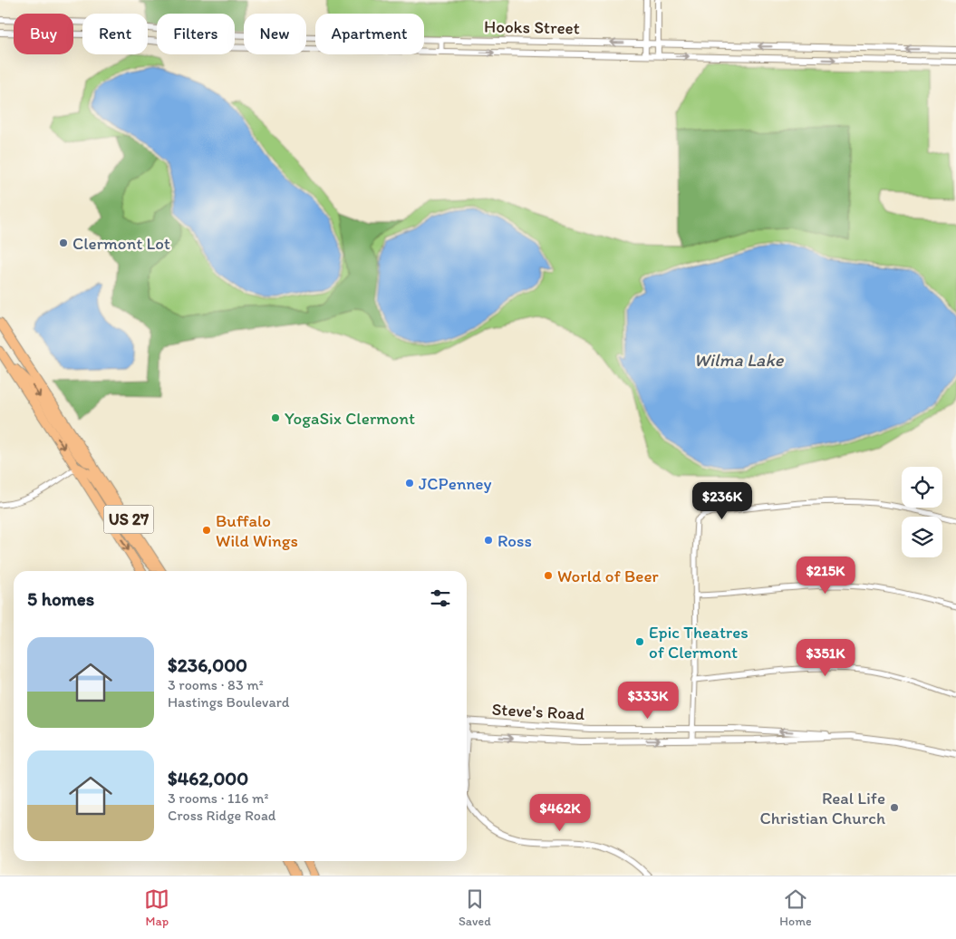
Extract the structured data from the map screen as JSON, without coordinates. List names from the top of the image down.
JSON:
{
  "streets": {
    "highway": ["US 27"],
    "street": ["Hooks Street", "Steve's Road"]
  },
  "water": ["Wilma Lake"],
  "places": [
    "Clermont Lot",
    "YogaSix Clermont",
    "JCPenney",
    "Buffalo Wild Wings",
    "Ross",
    "World of Beer",
    "Epic Theatres of Clermont",
    "Real Life Christian Church"
  ],
  "page": {
    "chip": [
      "Buy",
      "Rent",
      "Filters",
      "New",
      "Apartment"
    ],
    "price": [
      "$236K",
      "$215K",
      "$351K",
      "$333K",
      "$462K"
    ],
    "heading": "5 homes",
    "list": [
      {
        "name": "$236,000",
        "note": "3 rooms · 83 m² · Hastings Boulevard"
      },
      {
        "name": "$462,000",
        "note": "3 rooms · 116 m² · Cross Ridge Road"
      }
    ],
    "tabs": ["Map", "Saved", "Home"]
  }
}
